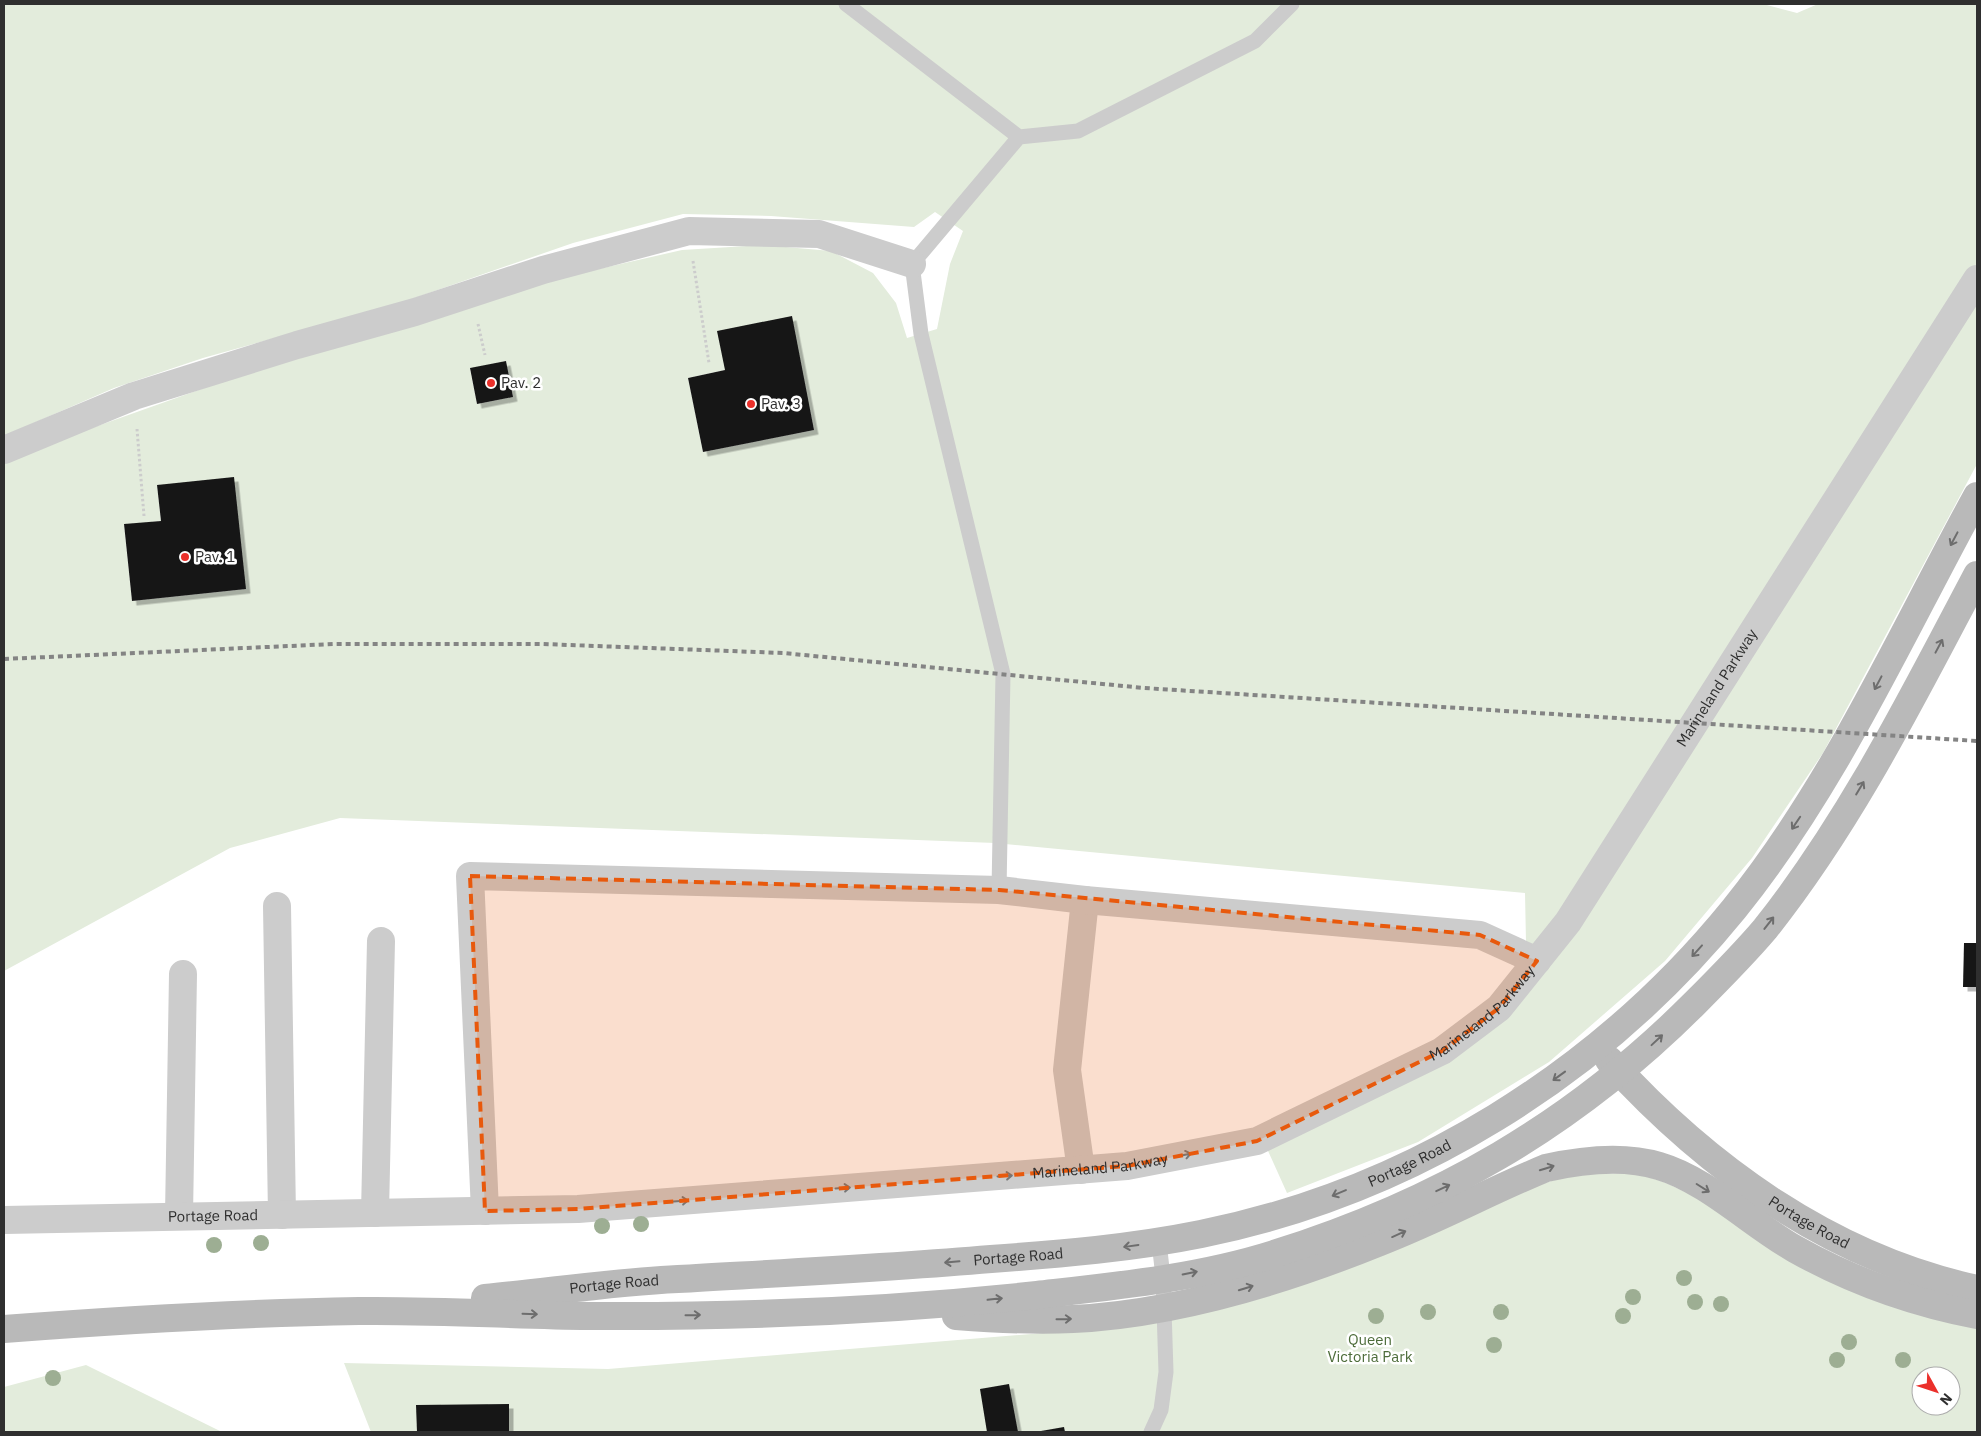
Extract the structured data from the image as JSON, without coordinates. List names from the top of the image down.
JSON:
{
  "streets": {
    "main road": ["Portage Road"],
    "street": ["Marineland Parkway"]
  },
  "crossings": [
    ["Marineland Parkway", "Portage Road"]
  ],
  "parks": ["Queen Victoria Park"],
  "places": ["Pav. 2", "Pav. 3", "Pav. 1"],
  "north": "bottom right"
}
